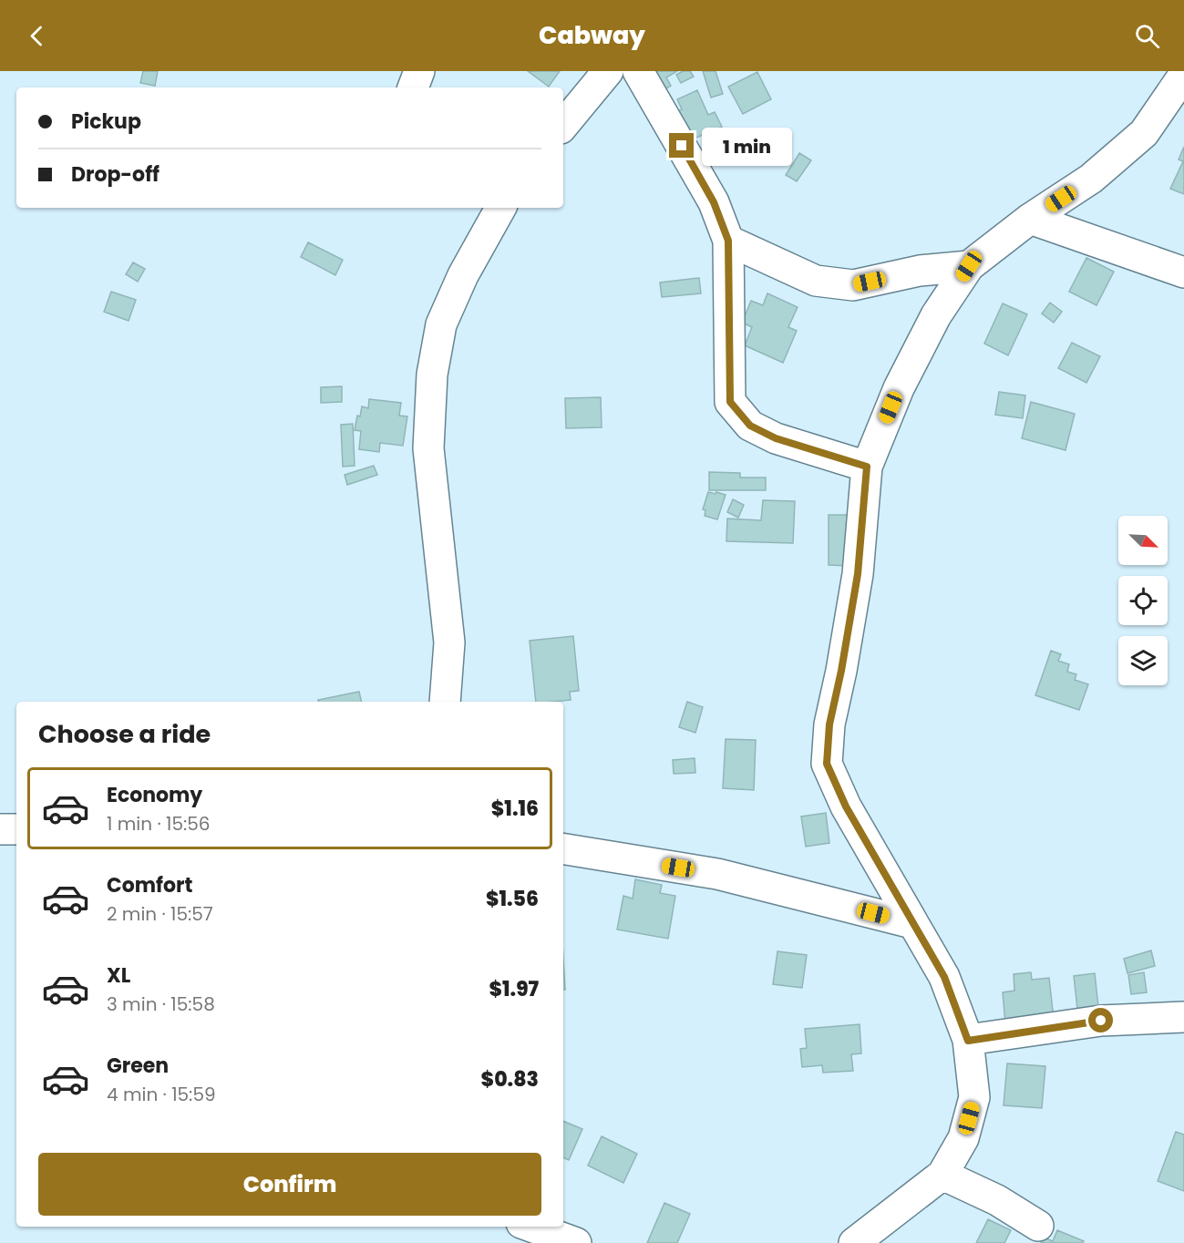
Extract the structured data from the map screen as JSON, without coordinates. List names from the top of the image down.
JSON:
{
  "north": "bottom right",
  "page": {
    "header": "Cabway",
    "banner": ["Pickup", "Drop-off"],
    "bubble": "1 min",
    "heading": "Choose a ride",
    "list": [
      {
        "name": "Economy",
        "note": "1 min · 15:56",
        "value": "$1.16"
      },
      {
        "name": "Comfort",
        "note": "2 min · 15:57",
        "value": "$1.56"
      },
      {
        "name": "XL",
        "note": "3 min · 15:58",
        "value": "$1.97"
      },
      {
        "name": "Green",
        "note": "4 min · 15:59",
        "value": "$0.83"
      }
    ],
    "buttons": "Confirm"
  }
}
